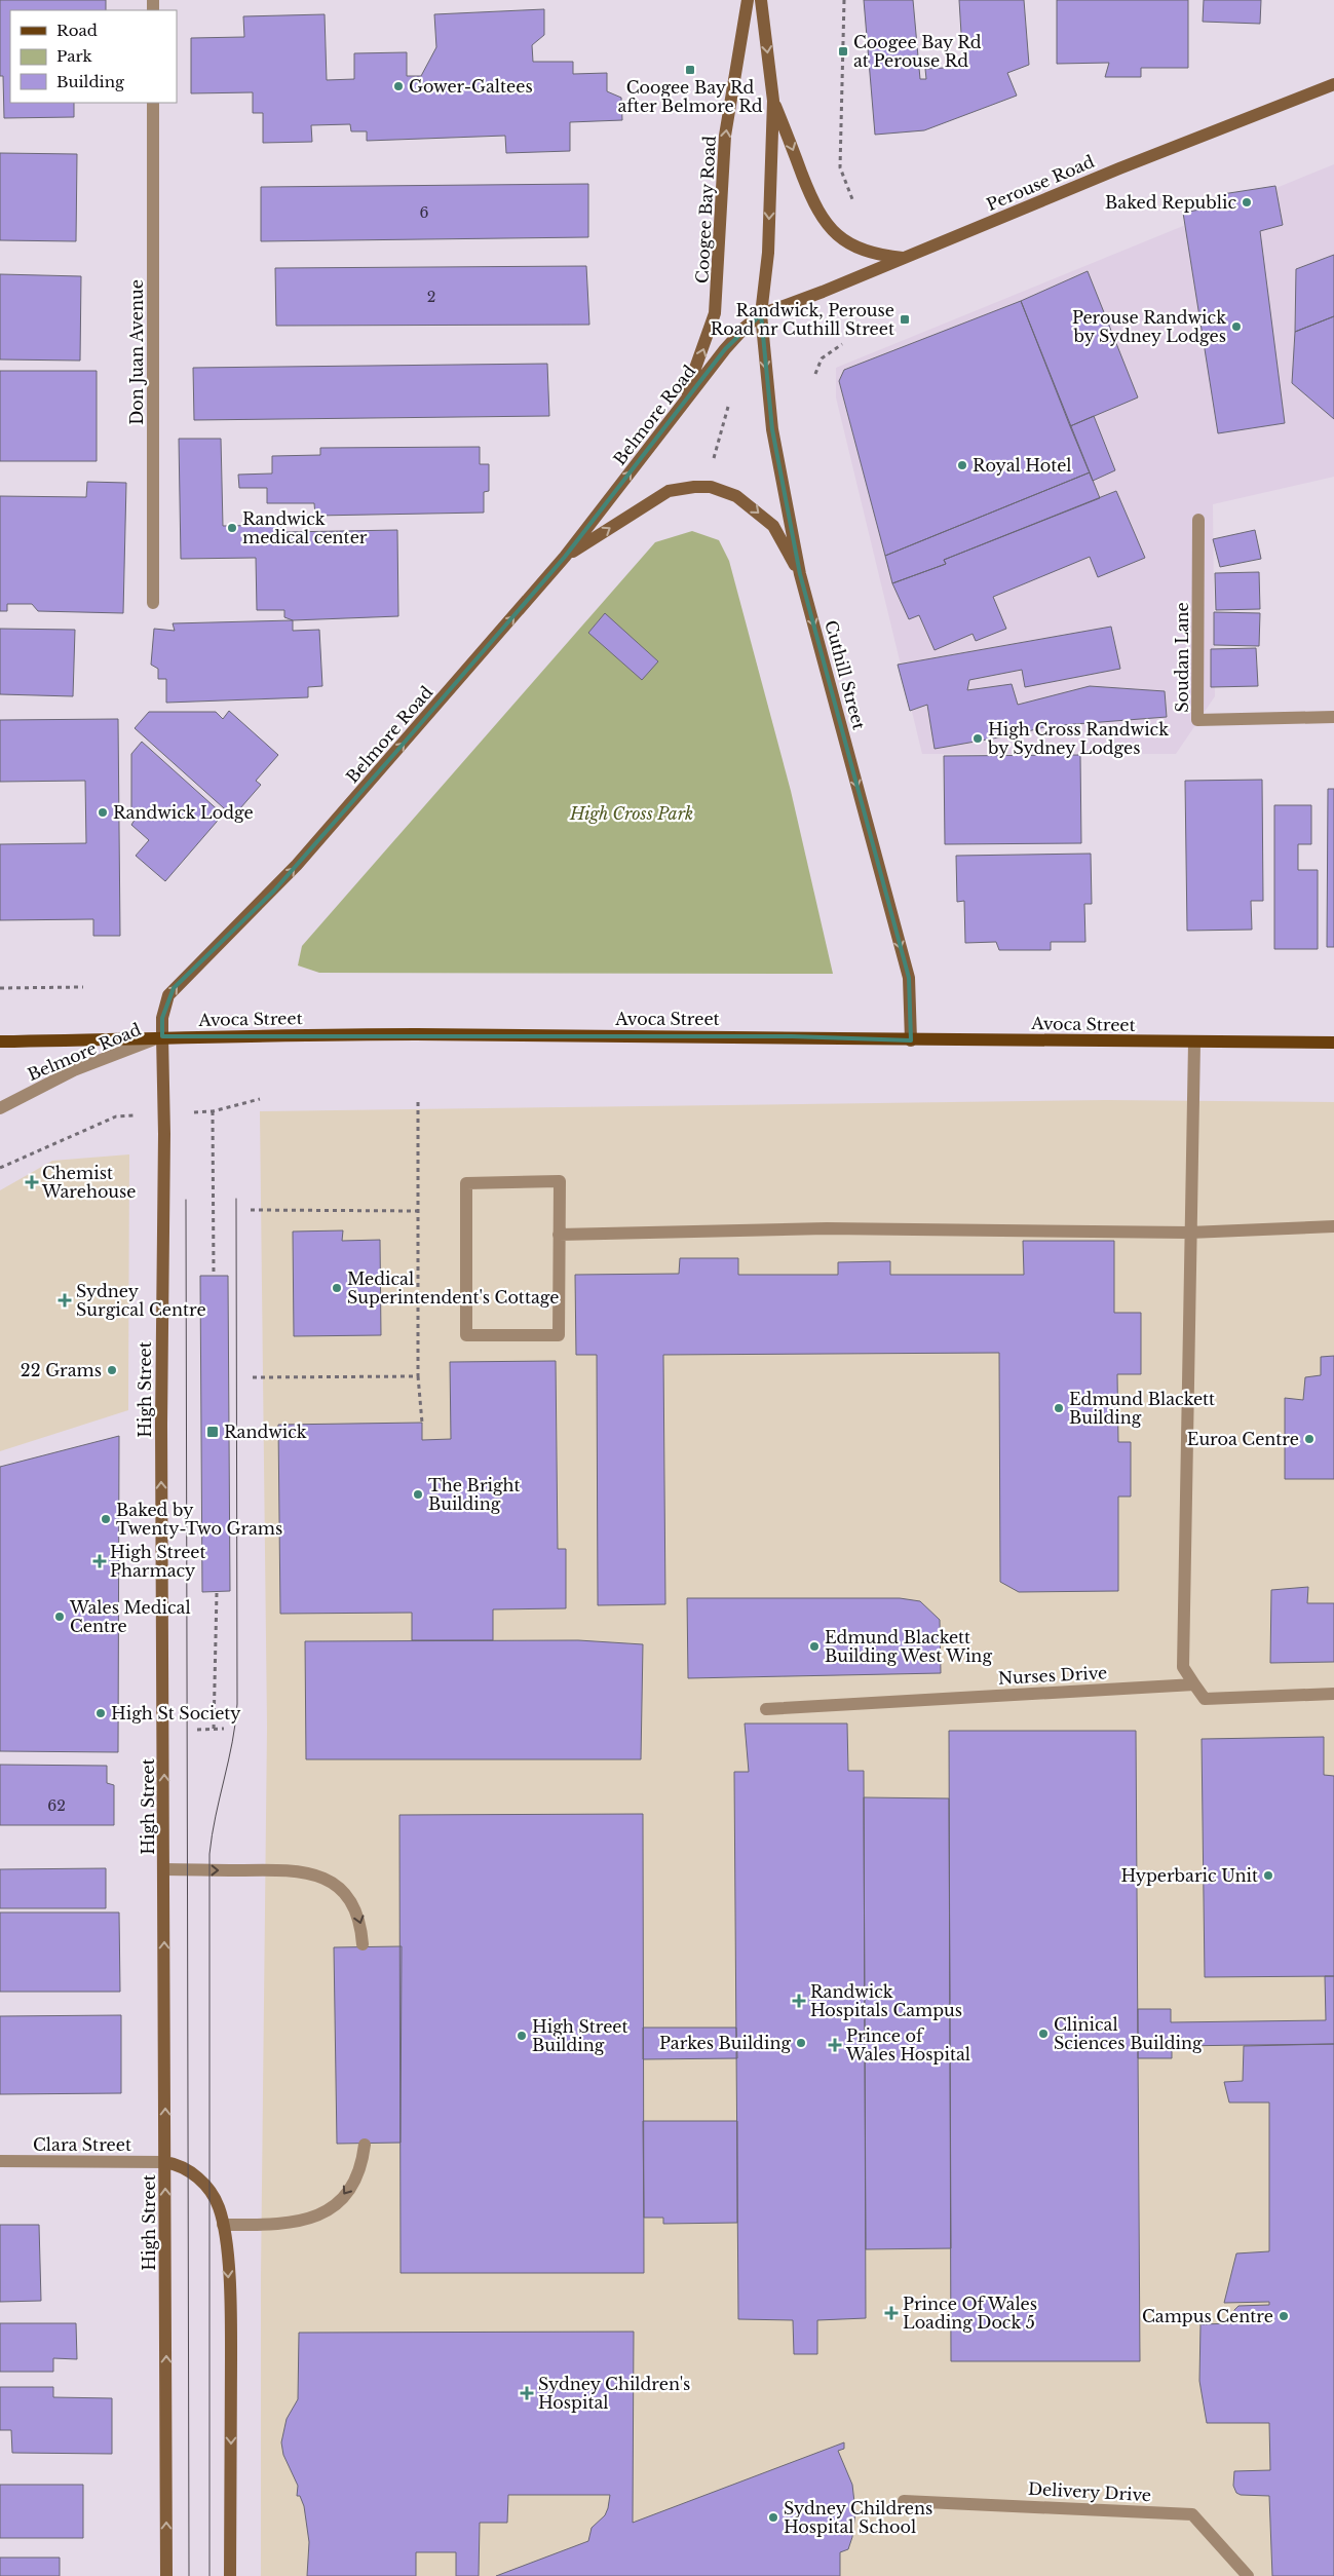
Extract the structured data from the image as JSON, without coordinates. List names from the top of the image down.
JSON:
{
  "streets": {
    "main road": ["Avoca Street"],
    "street": [
      "Perouse Road",
      "Coogee Bay Road",
      "Don Juan Avenue",
      "Belmore Road",
      "Soudan Lane",
      "Cuthill Street",
      "High Street",
      "Nurses Drive",
      "Clara Street",
      "Delivery Drive"
    ]
  },
  "crossings": [
    ["Perouse Road", "Belmore Road"],
    ["Perouse Road", "Cuthill Street"],
    ["Coogee Bay Road", "Belmore Road"],
    ["Belmore Road", "Cuthill Street"],
    ["Belmore Road", "Avoca Street"],
    ["Belmore Road", "High Street"],
    ["Cuthill Street", "Avoca Street"],
    ["Avoca Street", "High Street"],
    ["High Street", "Clara Street"]
  ],
  "one_way": ["Belmore Road", "Cuthill Street", "High Street"],
  "parks": ["High Cross Park"],
  "places": {
    "transit": [
      "Coogee Bay Rd at Perouse Rd",
      "Coogee Bay Rd after Belmore Rd",
      "Randwick, Perouse Road nr Cuthill Street",
      "Randwick"
    ],
    "other": [
      "Gower-Galtees",
      "Baked Republic",
      "Perouse Randwick by Sydney Lodges",
      "Royal Hotel",
      "Randwick medical center",
      "High Cross Randwick by Sydney Lodges",
      "Randwick Lodge",
      "Medical Superintendent's Cottage",
      "22 Grams",
      "Edmund Blackett Building",
      "Euroa Centre",
      "The Bright Building",
      "Baked by Twenty-Two Grams",
      "Wales Medical Centre",
      "Edmund Blackett Building West Wing",
      "High St Society",
      "Hyperbaric Unit",
      "Clinical Sciences Building",
      "High Street Building",
      "Parkes Building",
      "Campus Centre",
      "Sydney Childrens Hospital School"
    ],
    "health": [
      "Chemist Warehouse",
      "Sydney Surgical Centre",
      "High Street Pharmacy",
      "Randwick Hospitals Campus",
      "Prince of Wales Hospital",
      "Prince Of Wales Loading Dock 5",
      "Sydney Children's Hospital"
    ]
  },
  "house_numbers": ["6", "2", "62"],
  "legend": ["Road", "Park", "Building"]
}
